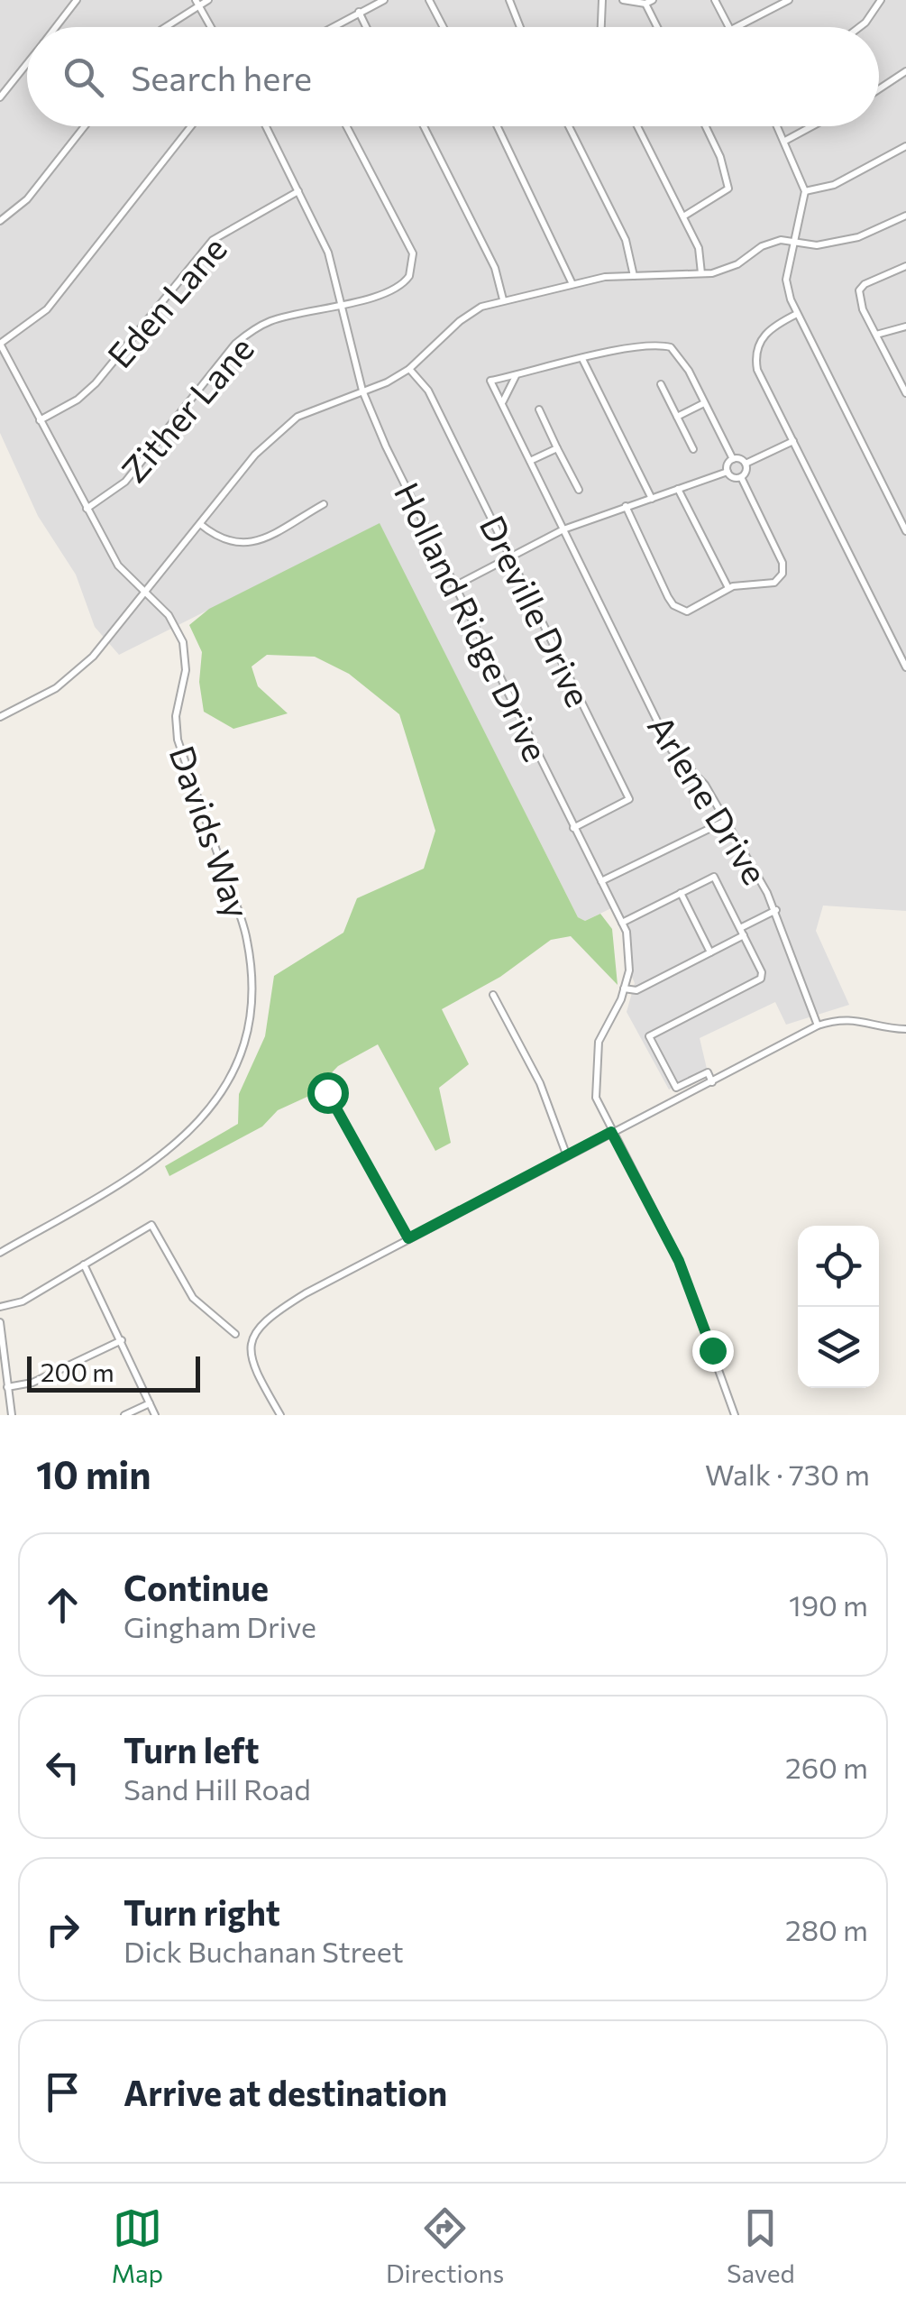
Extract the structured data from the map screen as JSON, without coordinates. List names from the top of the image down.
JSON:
{
  "streets": {
    "street": [
      "Eden Lane",
      "Zither Lane",
      "Dreville Drive",
      "Holland Ridge Drive",
      "Arlene Drive",
      "Davids Way"
    ]
  },
  "crossings": [
    ["Eden Lane", "Holland Ridge Drive"],
    ["Eden Lane", "Davids Way"],
    ["Zither Lane", "Holland Ridge Drive"],
    ["Zither Lane", "Davids Way"],
    ["Dreville Drive", "Holland Ridge Drive"]
  ],
  "scale_bar": "200 m",
  "page": {
    "search": "Search here",
    "scale": "200 m",
    "heading": ["10 min", "Walk · 730 m"],
    "list": [
      ["Continue", "Gingham Drive", "190 m"],
      ["Turn left", "Sand Hill Road", "260 m"],
      ["Turn right", "Dick Buchanan Street", "280 m"],
      "Arrive at destination"
    ],
    "nav": ["Map", "Directions", "Saved"]
  }
}
